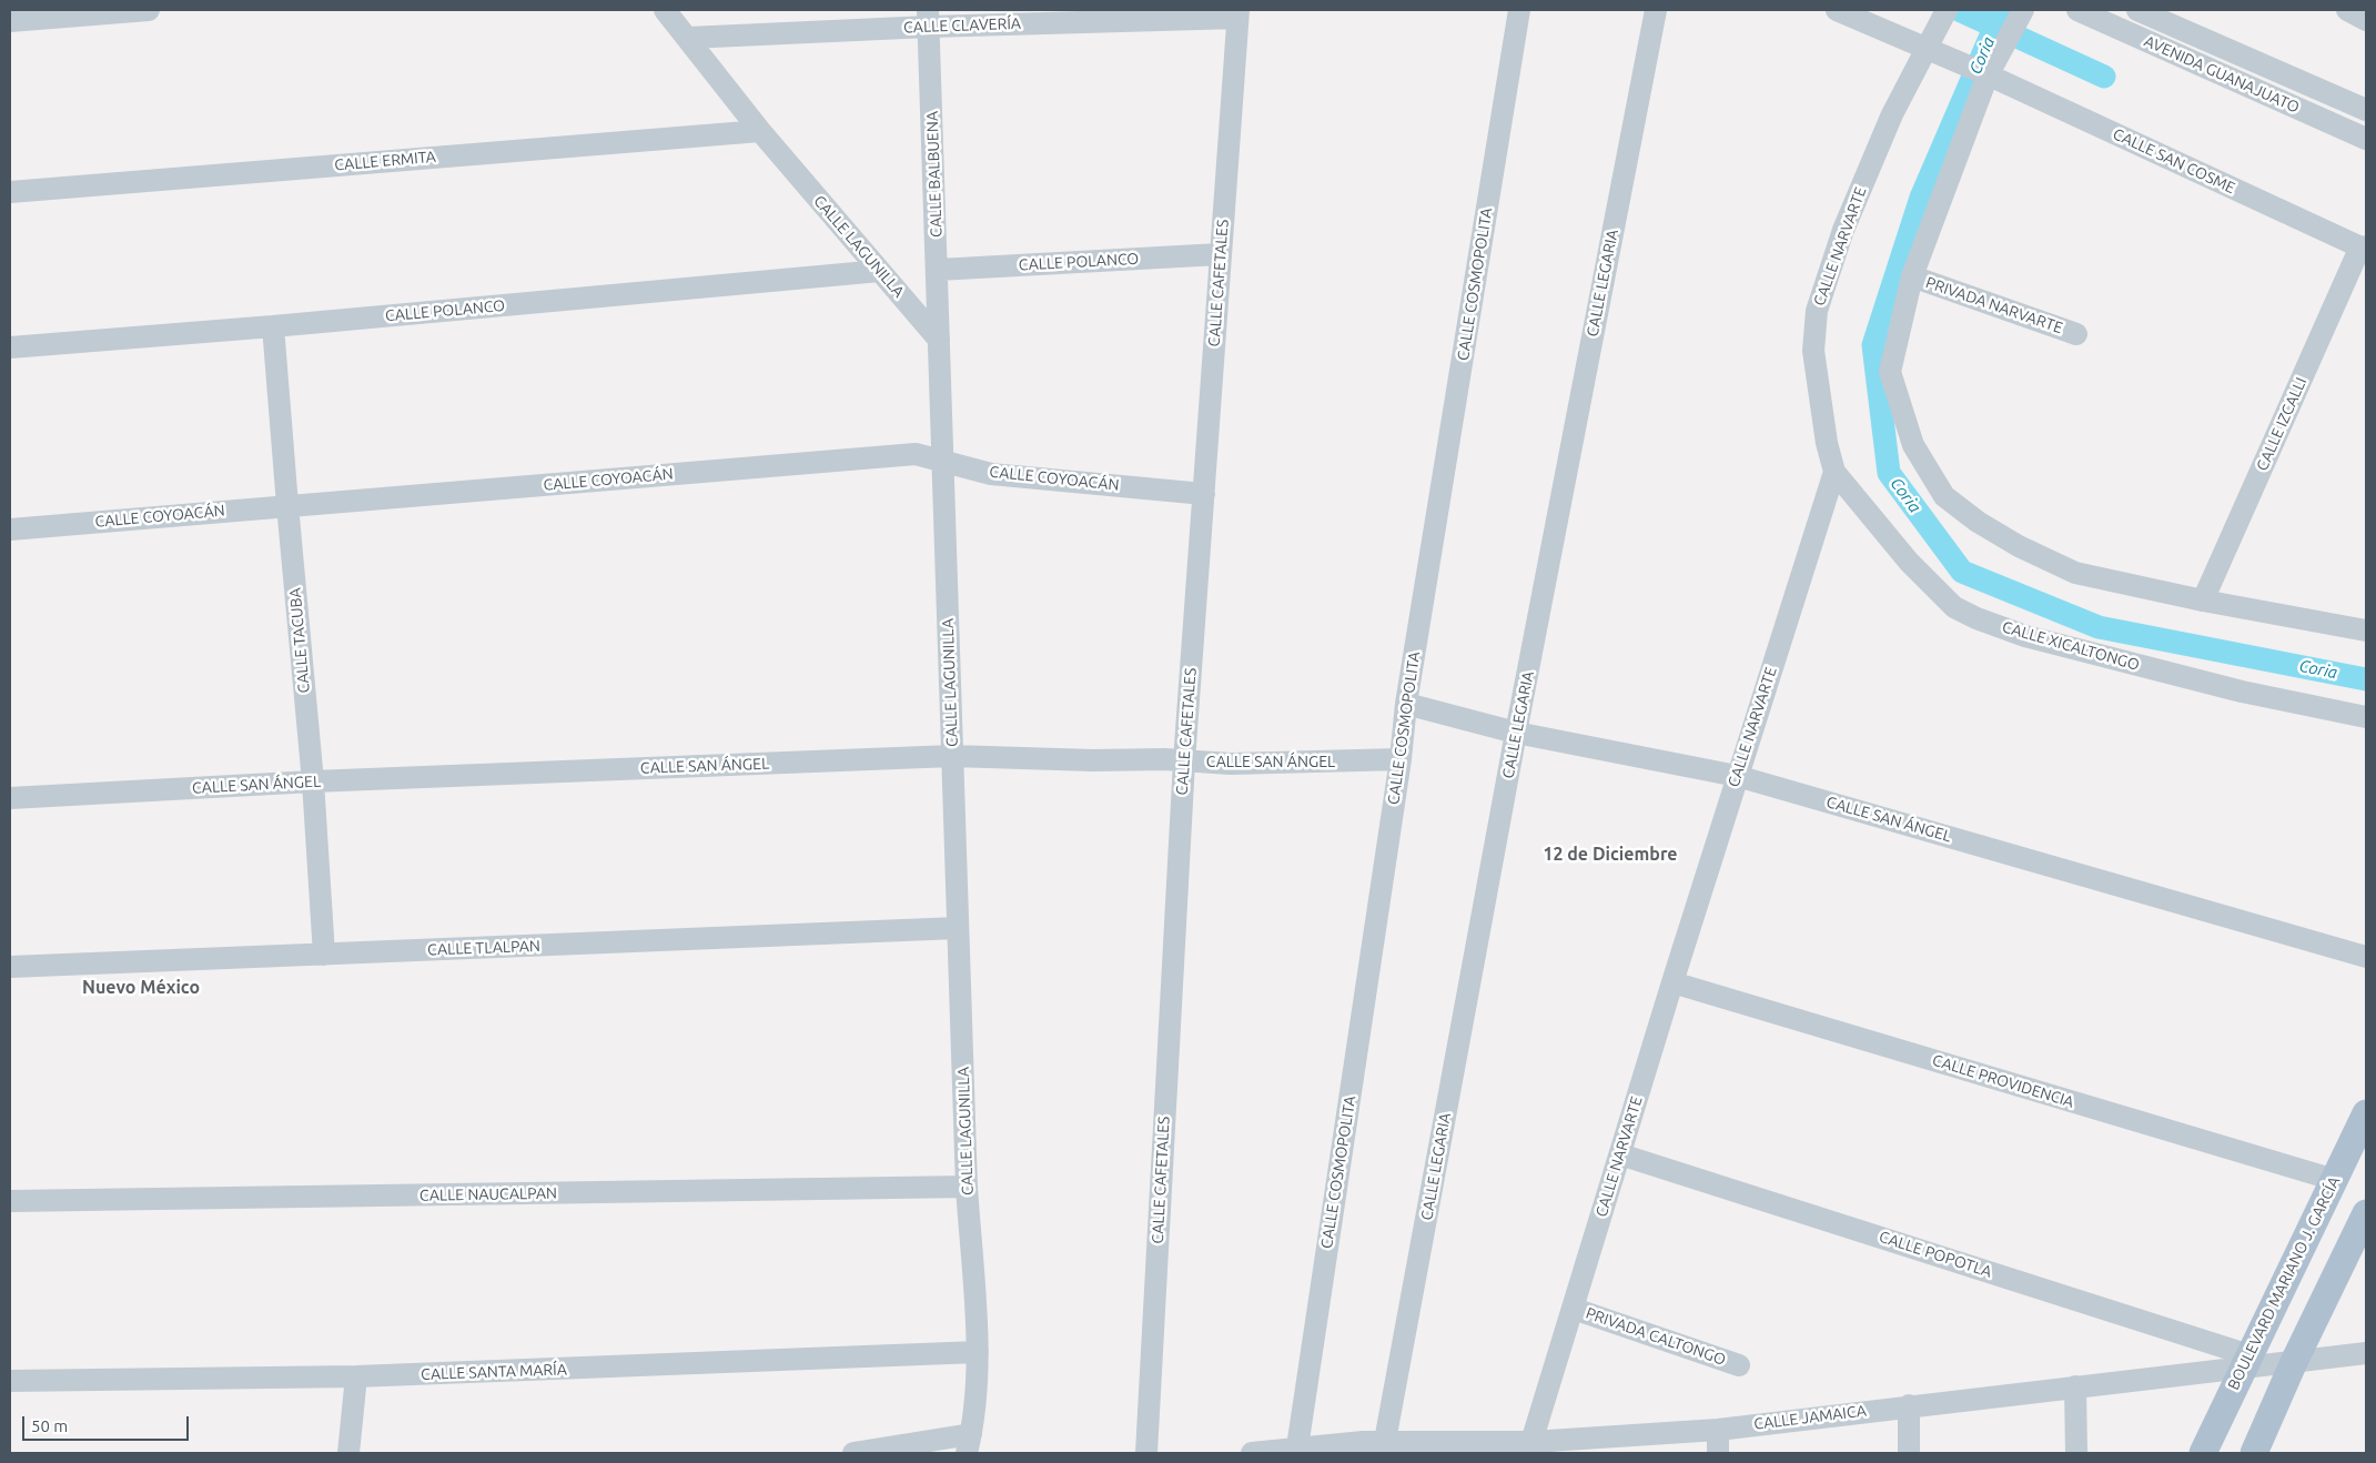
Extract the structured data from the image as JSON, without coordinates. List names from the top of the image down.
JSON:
{
  "streets": {
    "main road": ["BOULEVARD MARIANO J. GARCÍA"],
    "street": [
      "CALLE CLAVERÍA",
      "AVENIDA GUANAJUATO",
      "CALLE ERMITA",
      "CALLE SAN COSME",
      "CALLE BALBUENA",
      "CALLE LAGUNILLA",
      "CALLE NARVARTE",
      "CALLE POLANCO",
      "CALLE CAFETALES",
      "CALLE LEGARIA",
      "CALLE COSMOPOLITA",
      "PRIVADA NARVARTE",
      "CALLE IZCALLI",
      "CALLE COYOACÁN",
      "CALLE TACUBA",
      "CALLE XICALTONGO",
      "CALLE SAN ÁNGEL",
      "CALLE TLALPAN",
      "CALLE PROVIDENCIA",
      "CALLE NAUCALPAN",
      "CALLE POPOTLA",
      "PRIVADA CALTONGO",
      "CALLE SANTA MARÍA",
      "CALLE JAMAICA"
    ]
  },
  "crossings": [
    ["CALLE CLAVERÍA", "CALLE BALBUENA"],
    ["CALLE CLAVERÍA", "CALLE LAGUNILLA"],
    ["CALLE CLAVERÍA", "CALLE CAFETALES"],
    ["CALLE ERMITA", "CALLE LAGUNILLA"],
    ["CALLE SAN COSME", "CALLE IZCALLI"],
    ["CALLE BALBUENA", "CALLE LAGUNILLA"],
    ["CALLE BALBUENA", "CALLE POLANCO"],
    ["CALLE LAGUNILLA", "CALLE POLANCO"],
    ["CALLE LAGUNILLA", "CALLE COYOACÁN"],
    ["CALLE LAGUNILLA", "CALLE SAN ÁNGEL"],
    ["CALLE LAGUNILLA", "CALLE TLALPAN"],
    ["CALLE LAGUNILLA", "CALLE NAUCALPAN"],
    ["CALLE LAGUNILLA", "CALLE SANTA MARÍA"],
    ["CALLE NARVARTE", "CALLE XICALTONGO"],
    ["CALLE NARVARTE", "CALLE SAN ÁNGEL"],
    ["CALLE NARVARTE", "CALLE PROVIDENCIA"],
    ["CALLE NARVARTE", "CALLE POPOTLA"],
    ["CALLE NARVARTE", "PRIVADA CALTONGO"],
    ["CALLE NARVARTE", "CALLE JAMAICA"],
    ["CALLE POLANCO", "CALLE CAFETALES"],
    ["CALLE POLANCO", "CALLE TACUBA"],
    ["CALLE CAFETALES", "CALLE COYOACÁN"],
    ["CALLE CAFETALES", "CALLE SAN ÁNGEL"],
    ["CALLE LEGARIA", "CALLE SAN ÁNGEL"],
    ["CALLE LEGARIA", "CALLE JAMAICA"],
    ["CALLE COSMOPOLITA", "CALLE SAN ÁNGEL"],
    ["CALLE COSMOPOLITA", "CALLE JAMAICA"],
    ["CALLE COYOACÁN", "CALLE TACUBA"],
    ["CALLE TACUBA", "CALLE SAN ÁNGEL"],
    ["CALLE TACUBA", "CALLE TLALPAN"],
    ["CALLE PROVIDENCIA", "BOULEVARD MARIANO J. GARCÍA"],
    ["CALLE POPOTLA", "BOULEVARD MARIANO J. GARCÍA"],
    ["CALLE POPOTLA", "CALLE JAMAICA"],
    ["BOULEVARD MARIANO J. GARCÍA", "CALLE JAMAICA"]
  ],
  "districts": ["12 de Diciembre", "Nuevo México"],
  "water": ["Coria"],
  "scale_bar": "50 m"
}
